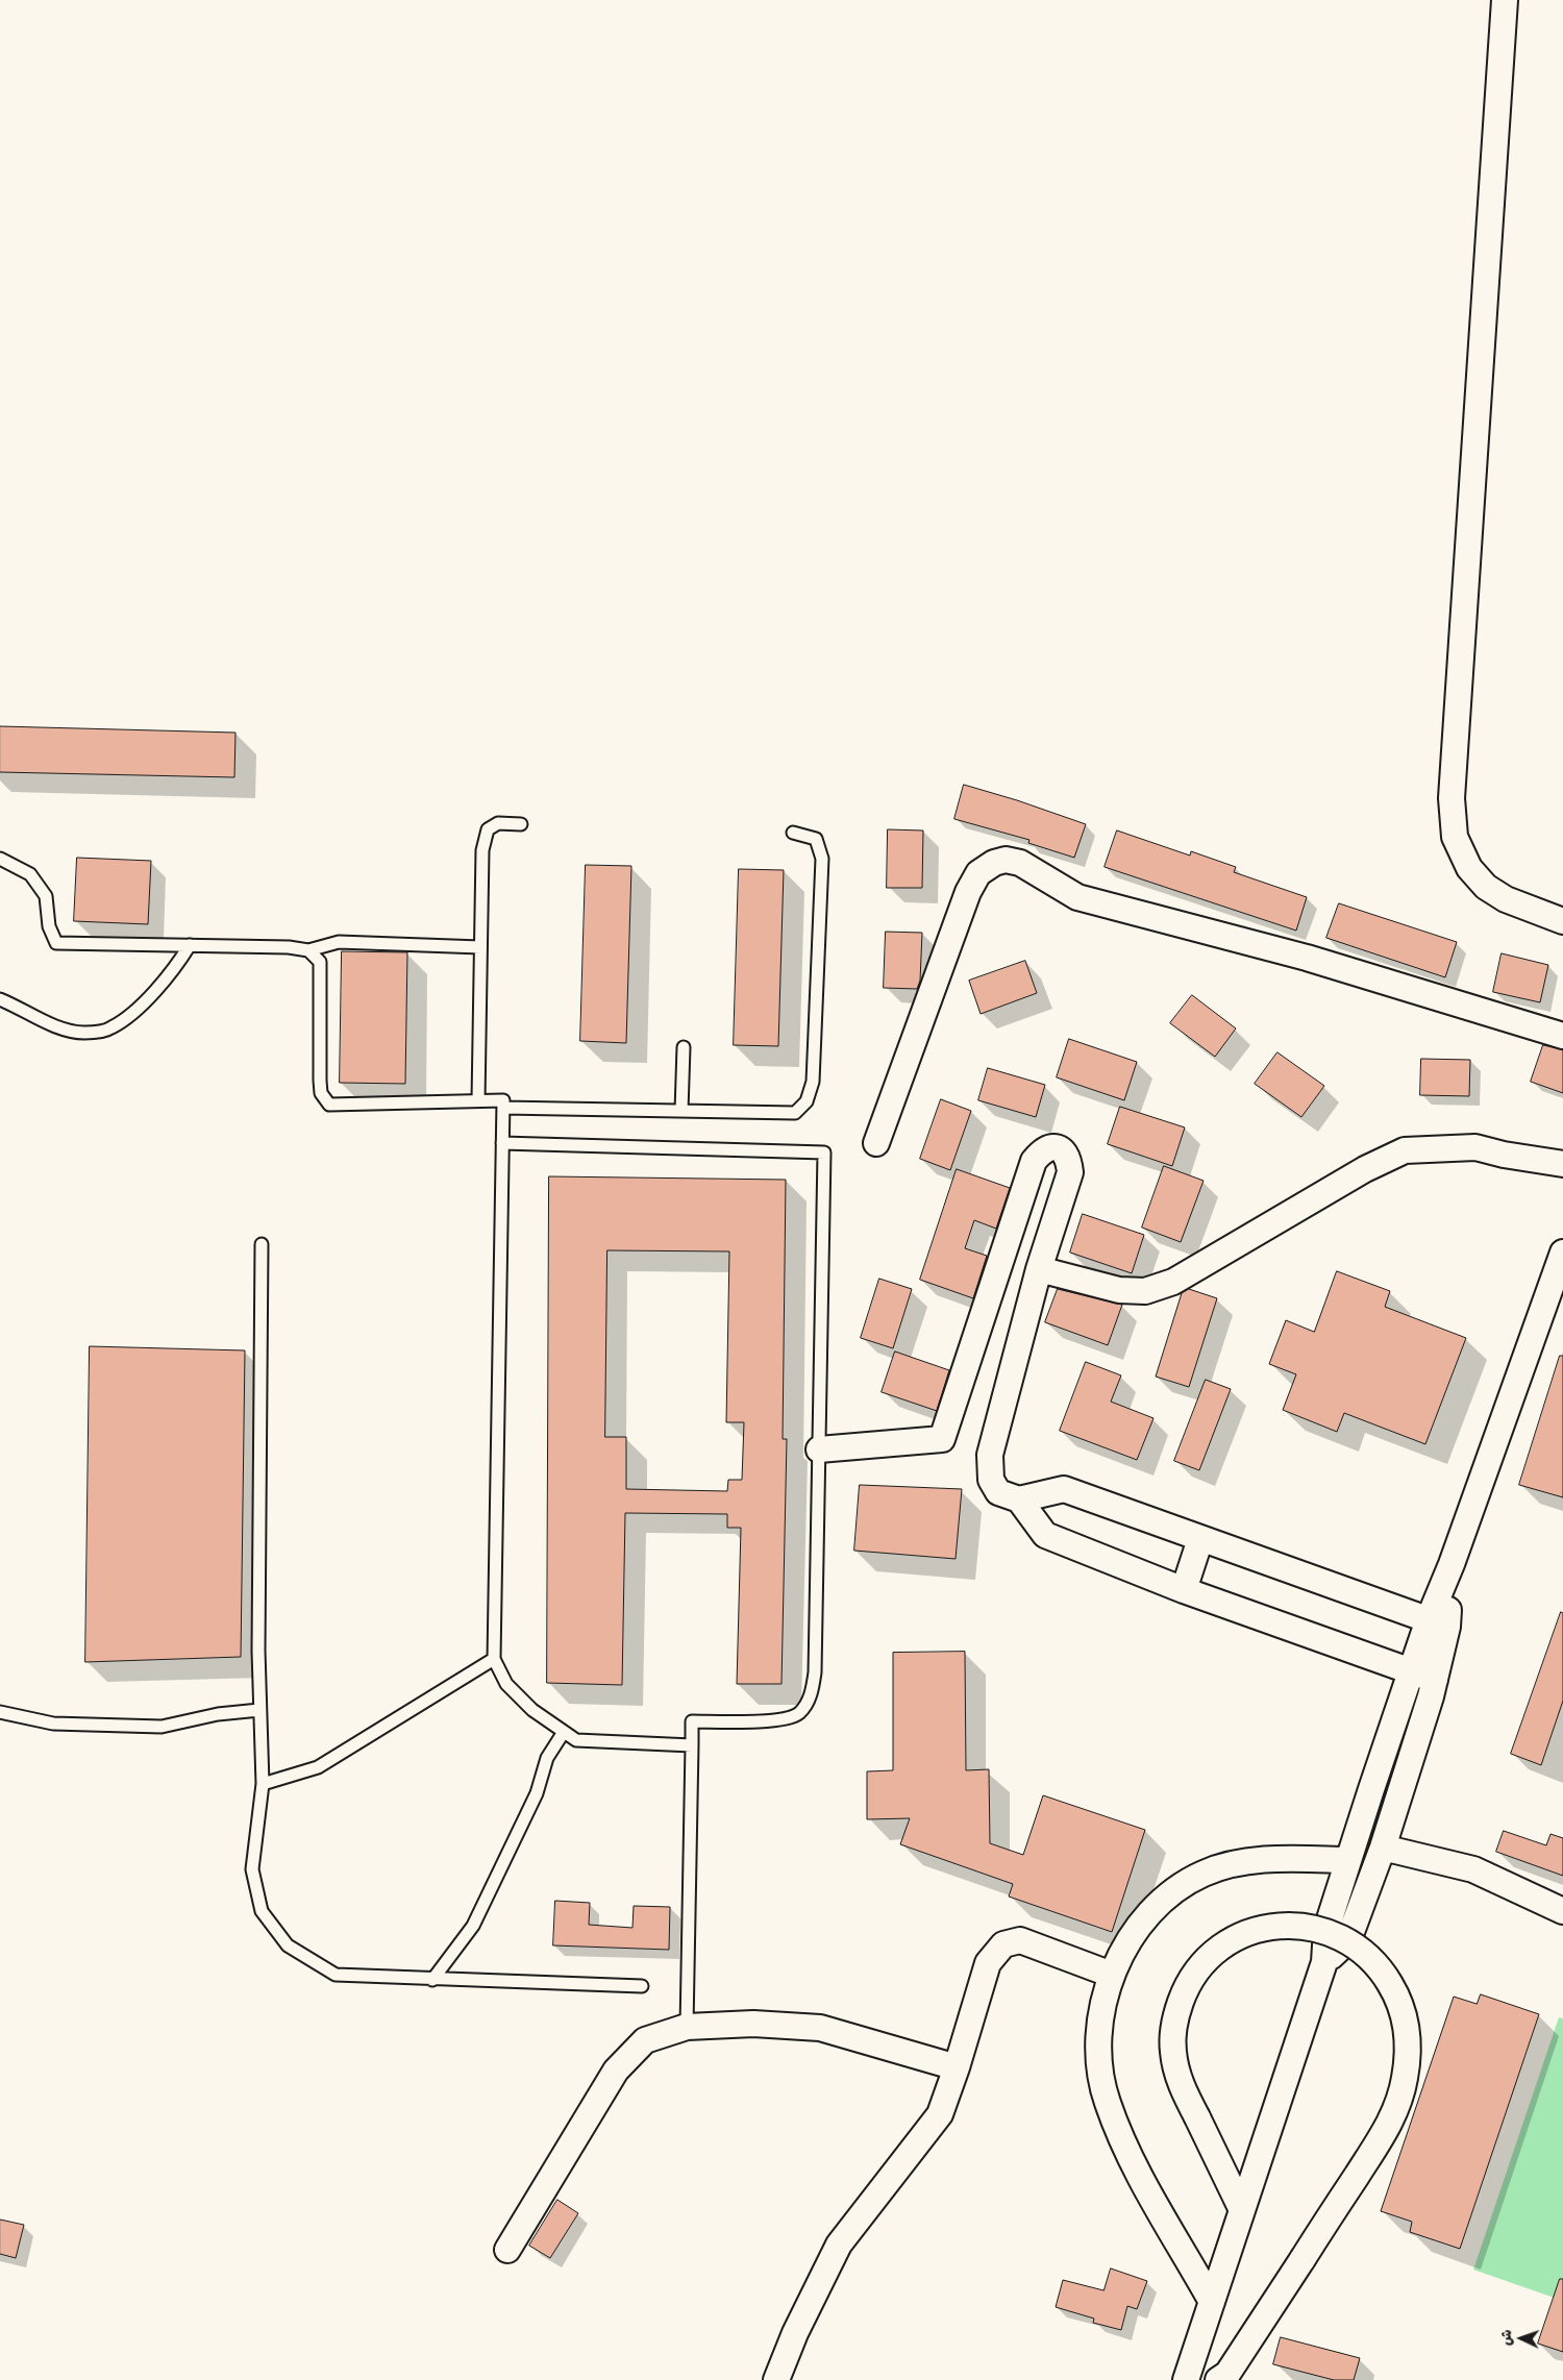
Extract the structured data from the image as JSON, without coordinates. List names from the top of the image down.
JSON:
{
  "north": "left"
}
